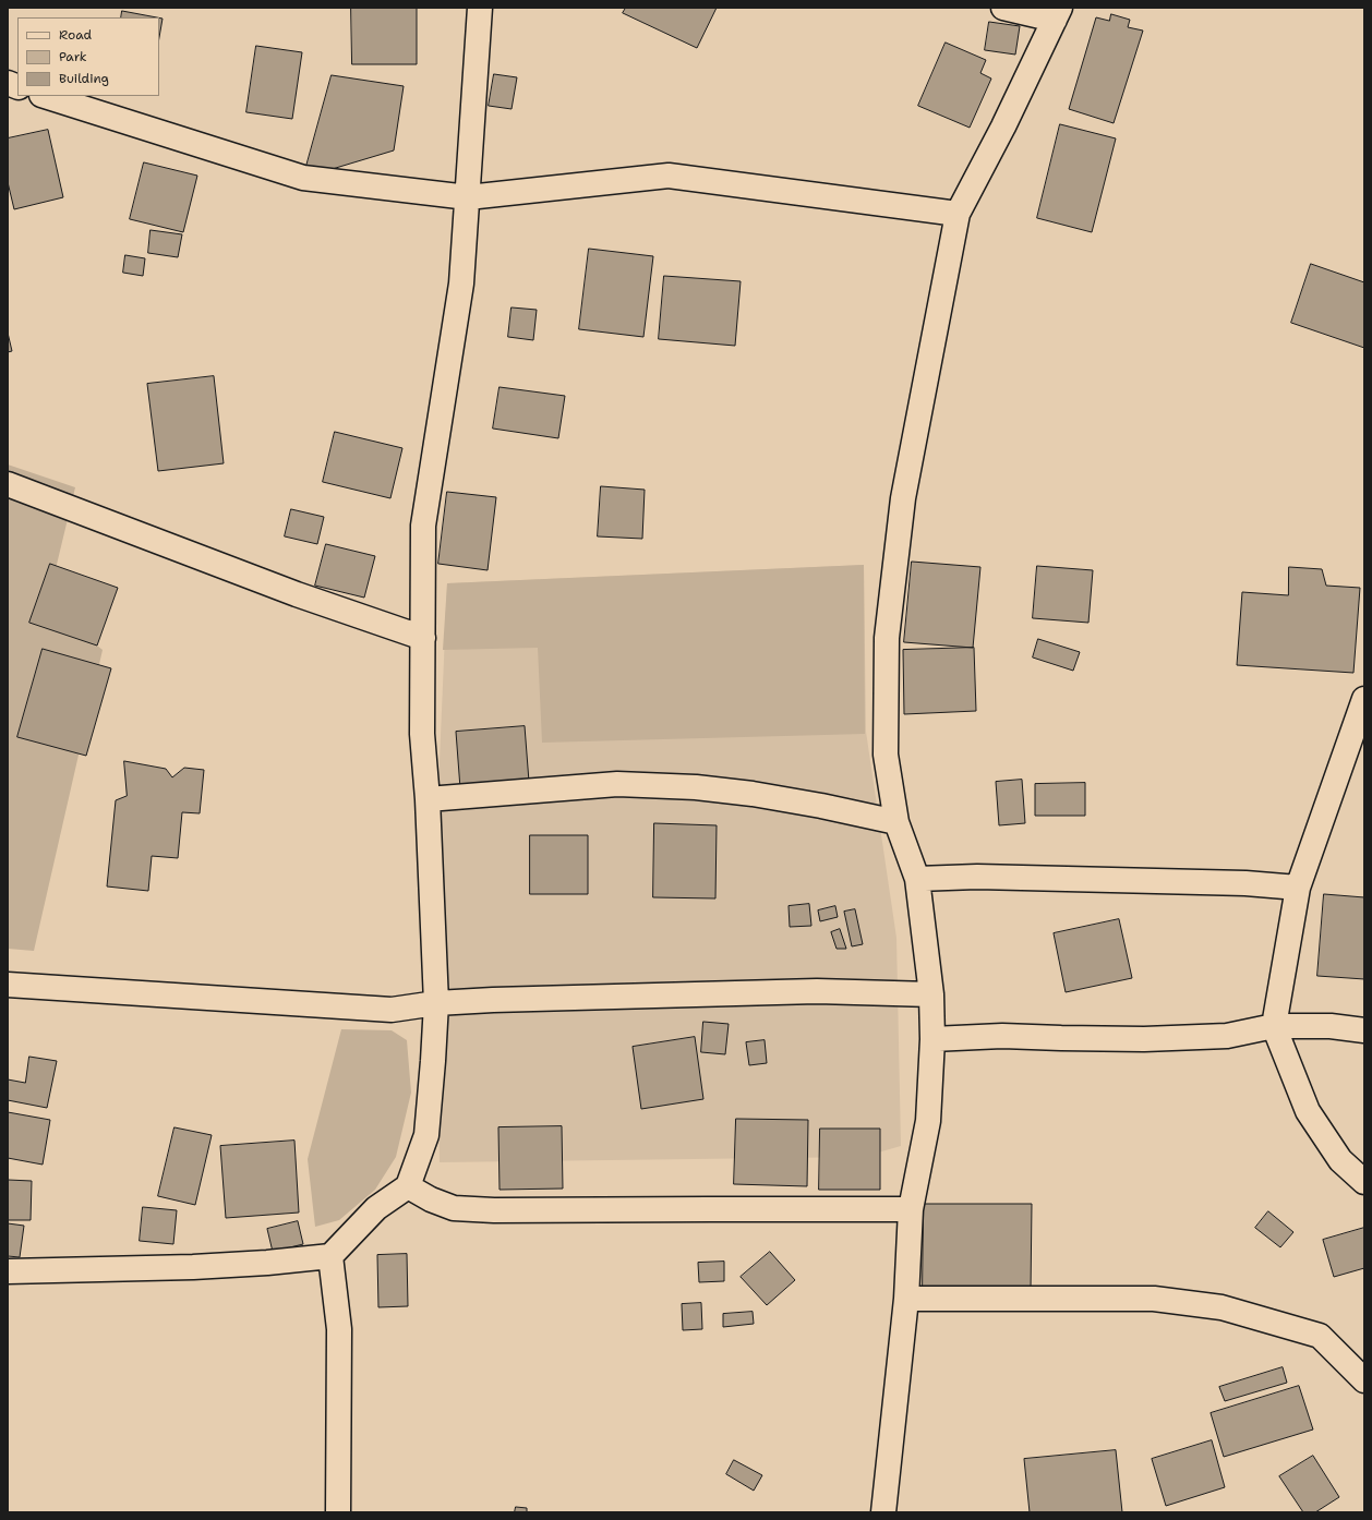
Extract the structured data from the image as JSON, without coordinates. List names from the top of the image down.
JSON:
{
  "legend": ["Road", "Park", "Building"]
}
